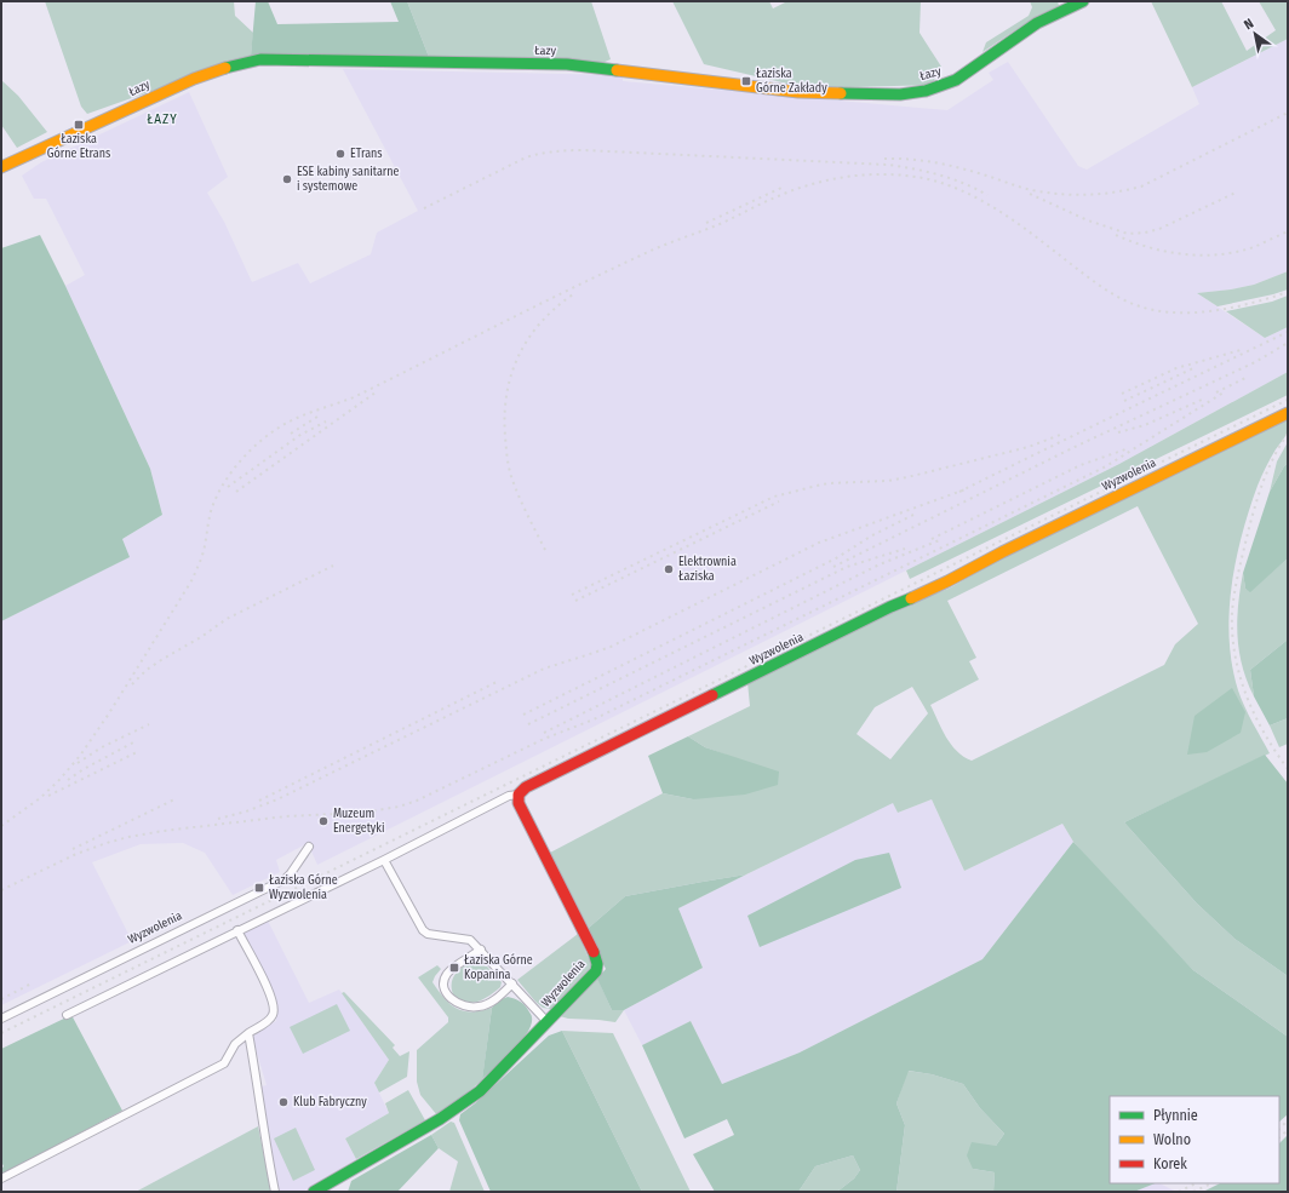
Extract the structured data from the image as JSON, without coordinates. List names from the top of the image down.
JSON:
{
  "streets": {
    "street": ["Łazy", "Wyzwolenia"]
  },
  "districts": ["ŁAZY"],
  "places": {
    "transit": [
      "Łaziska Górne Zakłady",
      "Łaziska Górne Etrans",
      "Łaziska Górne Wyzwolenia",
      "Łaziska Górne Kopanina"
    ],
    "other": [
      "ETrans",
      "ESE kabiny sanitarne i systemowe",
      "Elektrownia Łaziska",
      "Muzeum Energetyki",
      "Klub Fabryczny"
    ]
  },
  "legend": ["Płynnie", "Wolno", "Korek"],
  "north": "top left"
}
